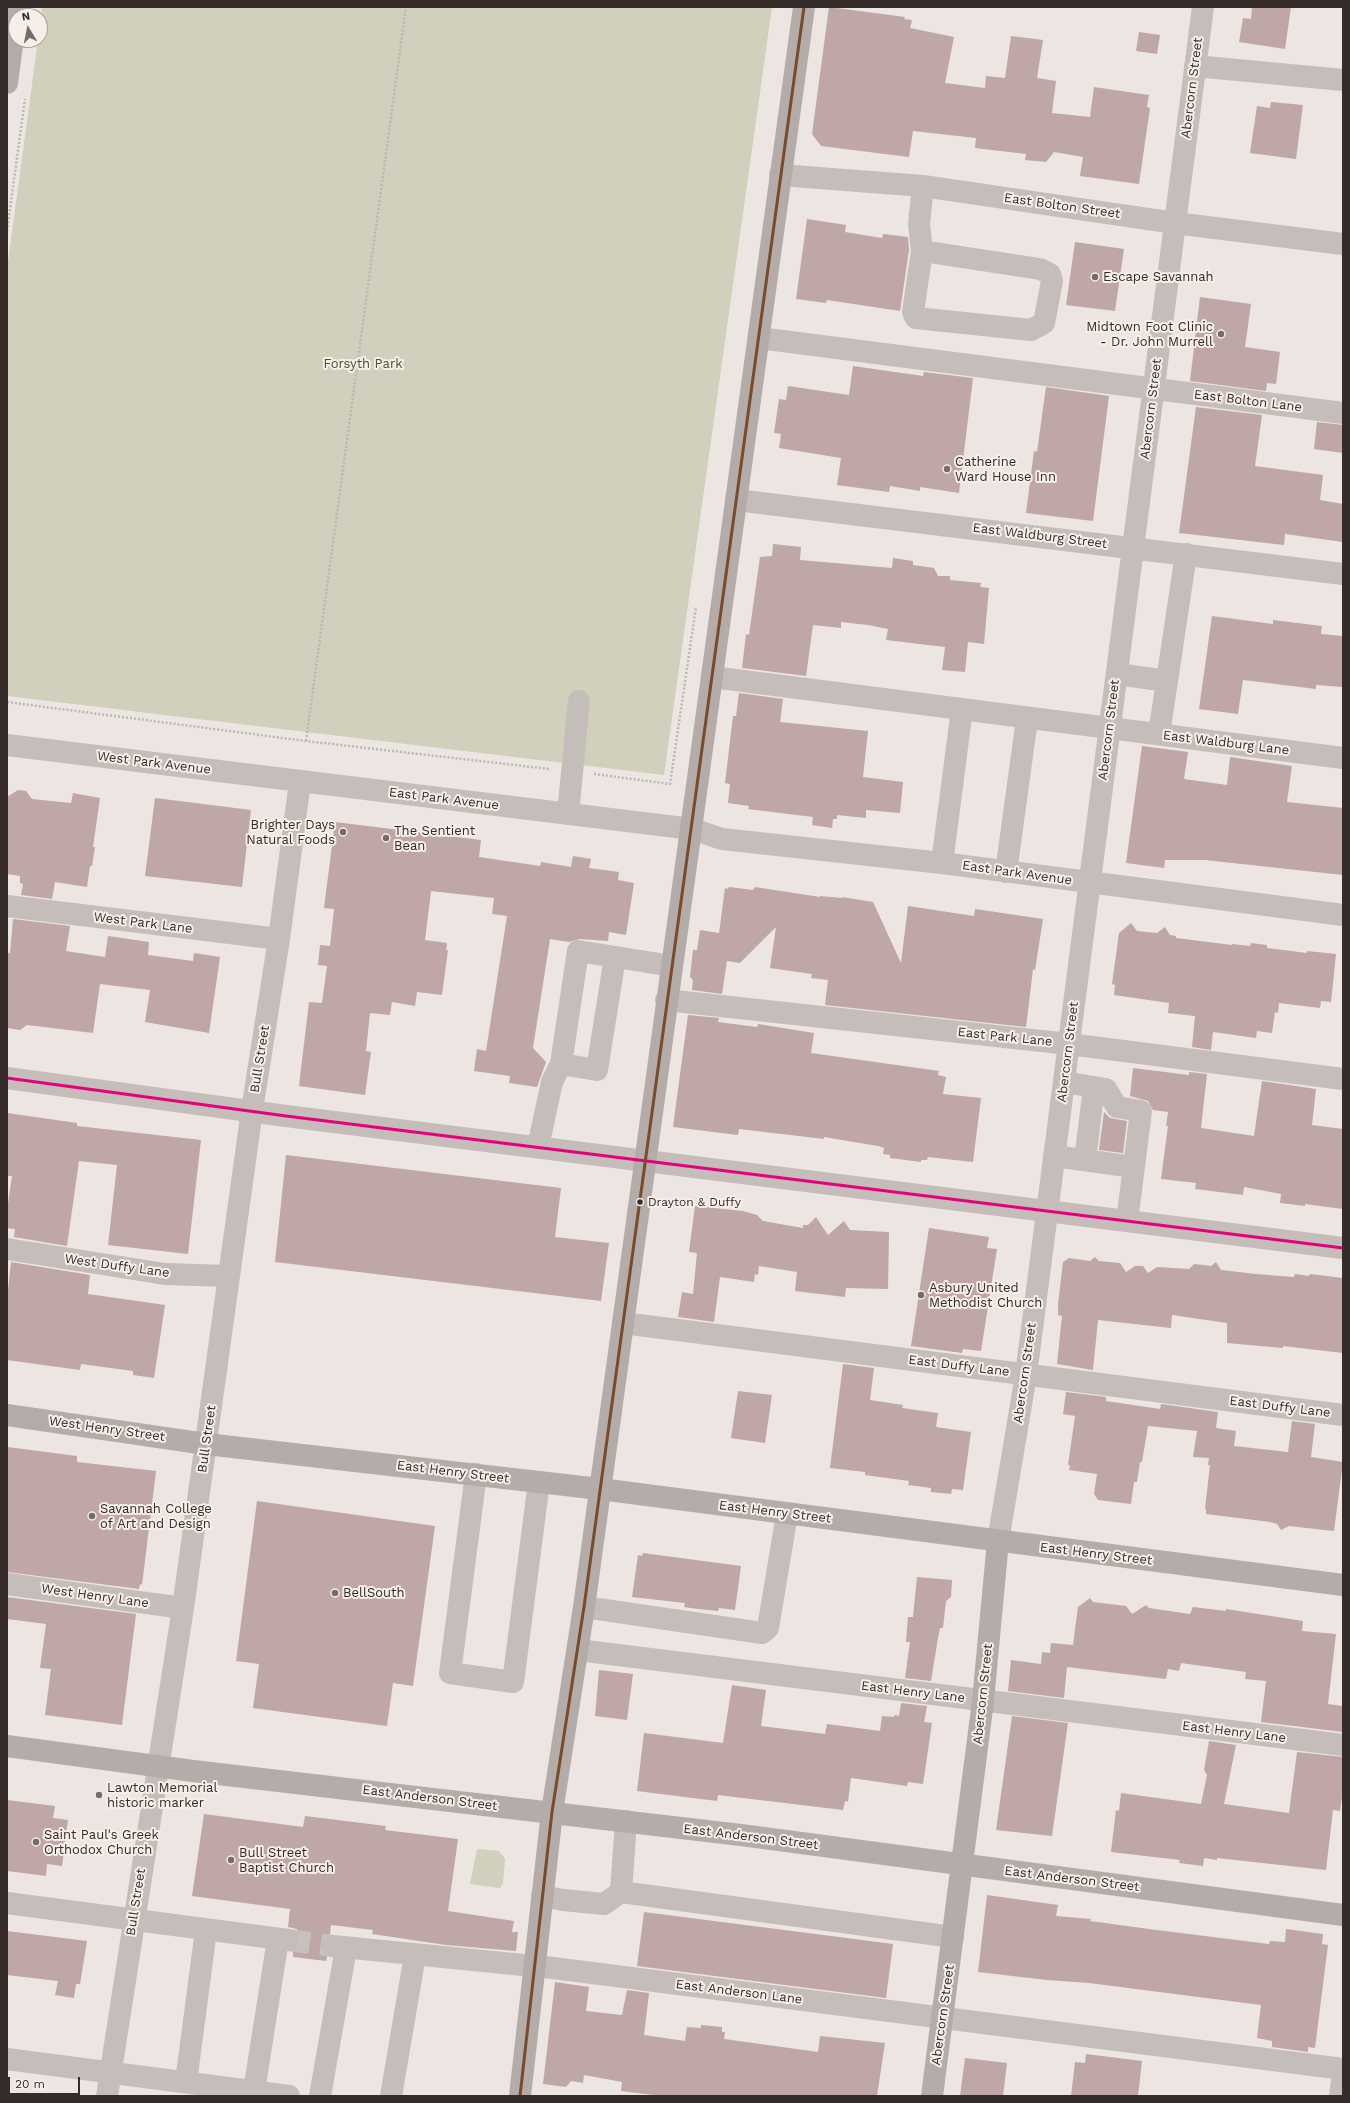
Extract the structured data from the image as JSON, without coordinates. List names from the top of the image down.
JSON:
{
  "streets": {
    "main road": [
      "Abercorn Street",
      "West Henry Street",
      "East Henry Street",
      "East Anderson Street"
    ],
    "street": [
      "East Bolton Street",
      "East Bolton Lane",
      "East Waldburg Street",
      "East Waldburg Lane",
      "West Park Avenue",
      "East Park Avenue",
      "West Park Lane",
      "East Park Lane",
      "Bull Street",
      "West Duffy Lane",
      "East Duffy Lane",
      "West Henry Lane",
      "East Henry Lane",
      "East Anderson Lane"
    ]
  },
  "crossings": [
    ["Abercorn Street", "East Bolton Street"],
    ["Abercorn Street", "East Bolton Lane"],
    ["Abercorn Street", "East Waldburg Street"],
    ["Abercorn Street", "East Waldburg Lane"],
    ["Abercorn Street", "East Park Avenue"],
    ["Abercorn Street", "East Park Lane"],
    ["Abercorn Street", "East Duffy Lane"],
    ["Abercorn Street", "East Henry Street"],
    ["Abercorn Street", "East Henry Lane"],
    ["Abercorn Street", "East Anderson Street"],
    ["Abercorn Street", "East Anderson Lane"],
    ["West Park Avenue", "East Park Avenue"],
    ["West Park Avenue", "Bull Street"],
    ["East Park Avenue", "Bull Street"],
    ["West Park Lane", "Bull Street"],
    ["Bull Street", "West Duffy Lane"],
    ["Bull Street", "West Henry Street"],
    ["Bull Street", "East Henry Street"],
    ["Bull Street", "West Henry Lane"],
    ["Bull Street", "East Anderson Street"],
    ["West Henry Street", "East Henry Street"]
  ],
  "parks": ["Forsyth Park"],
  "places": [
    "Escape Savannah",
    "Midtown Foot Clinic - Dr. John Murrell",
    "Catherine Ward House Inn",
    "Brighter Days Natural Foods",
    "The Sentient Bean",
    "Drayton & Duffy",
    "Asbury United Methodist Church",
    "Savannah College of Art and Design",
    "BellSouth",
    "Lawton Memorial historic marker",
    "Saint Paul's Greek Orthodox Church",
    "Bull Street Baptist Church"
  ],
  "scale_bar": "20 m",
  "north": "top"
}
